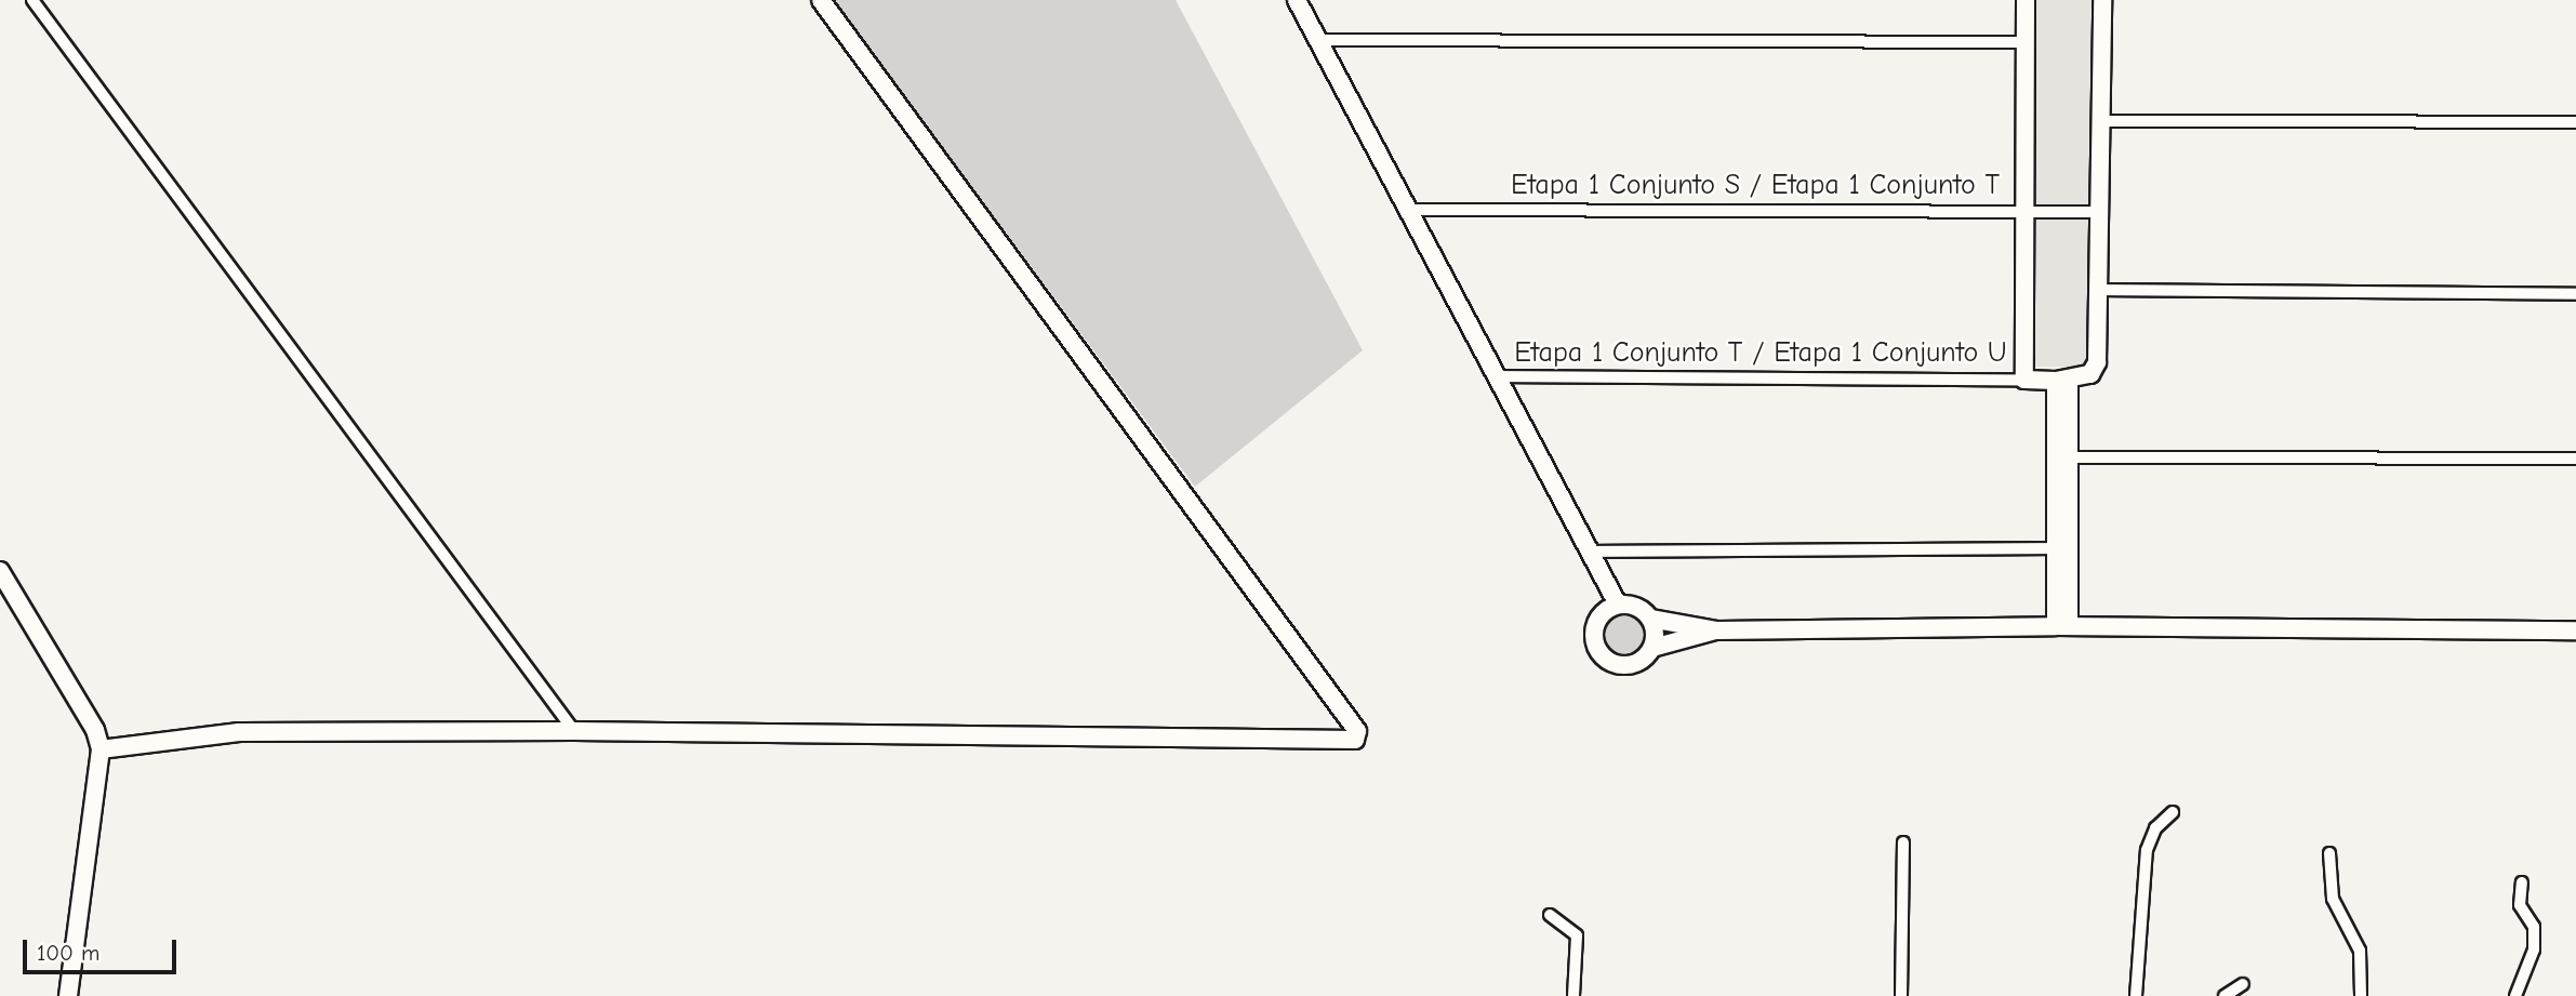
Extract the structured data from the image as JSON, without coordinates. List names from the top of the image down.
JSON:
{
  "streets": {
    "street": ["Etapa 1 Conjunto S / Etapa 1 Conjunto T", "Etapa 1 Conjunto T / Etapa 1 Conjunto U"]
  },
  "scale_bar": "100 m"
}
